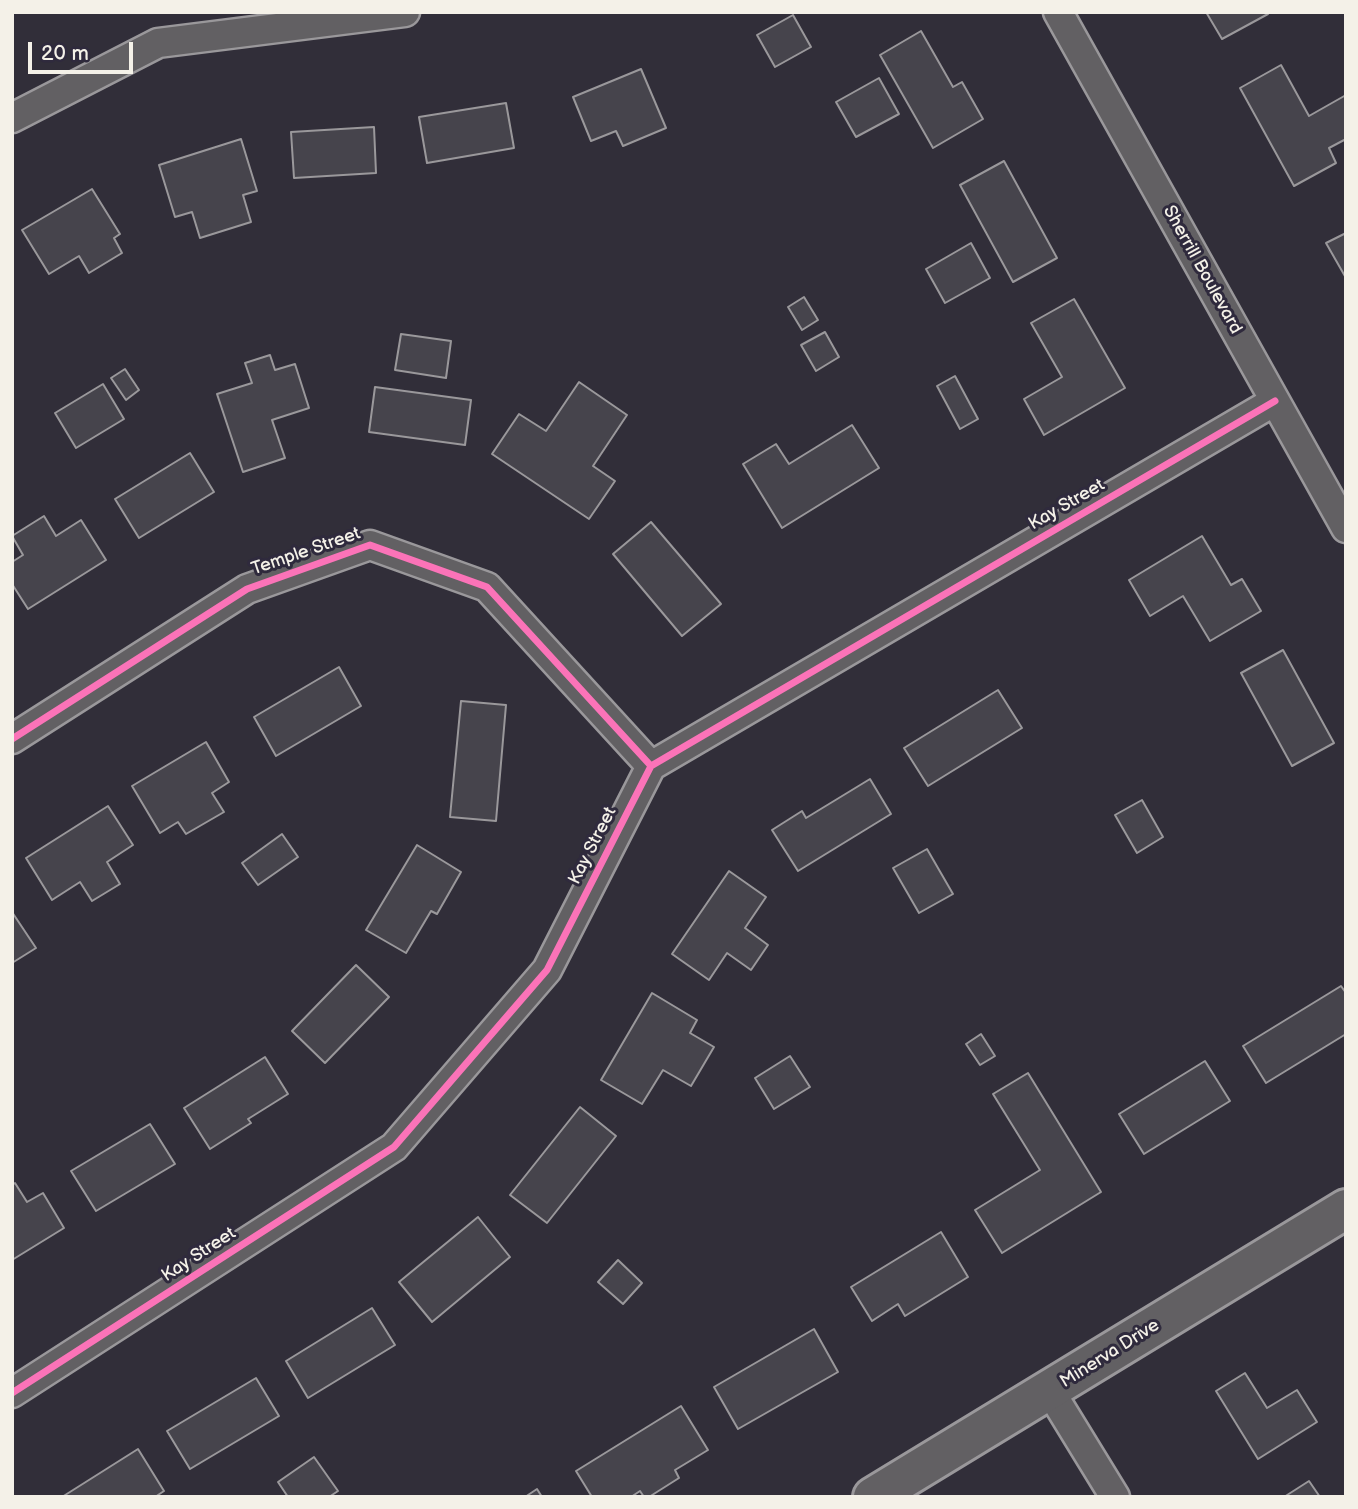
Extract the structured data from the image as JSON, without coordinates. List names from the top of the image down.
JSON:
{
  "streets": {
    "street": [
      "Sherrill Boulevard",
      "Kay Street",
      "Temple Street",
      "Minerva Drive"
    ]
  },
  "crossings": [
    ["Sherrill Boulevard", "Kay Street"],
    ["Kay Street", "Temple Street"]
  ],
  "scale_bar": "20 m"
}
